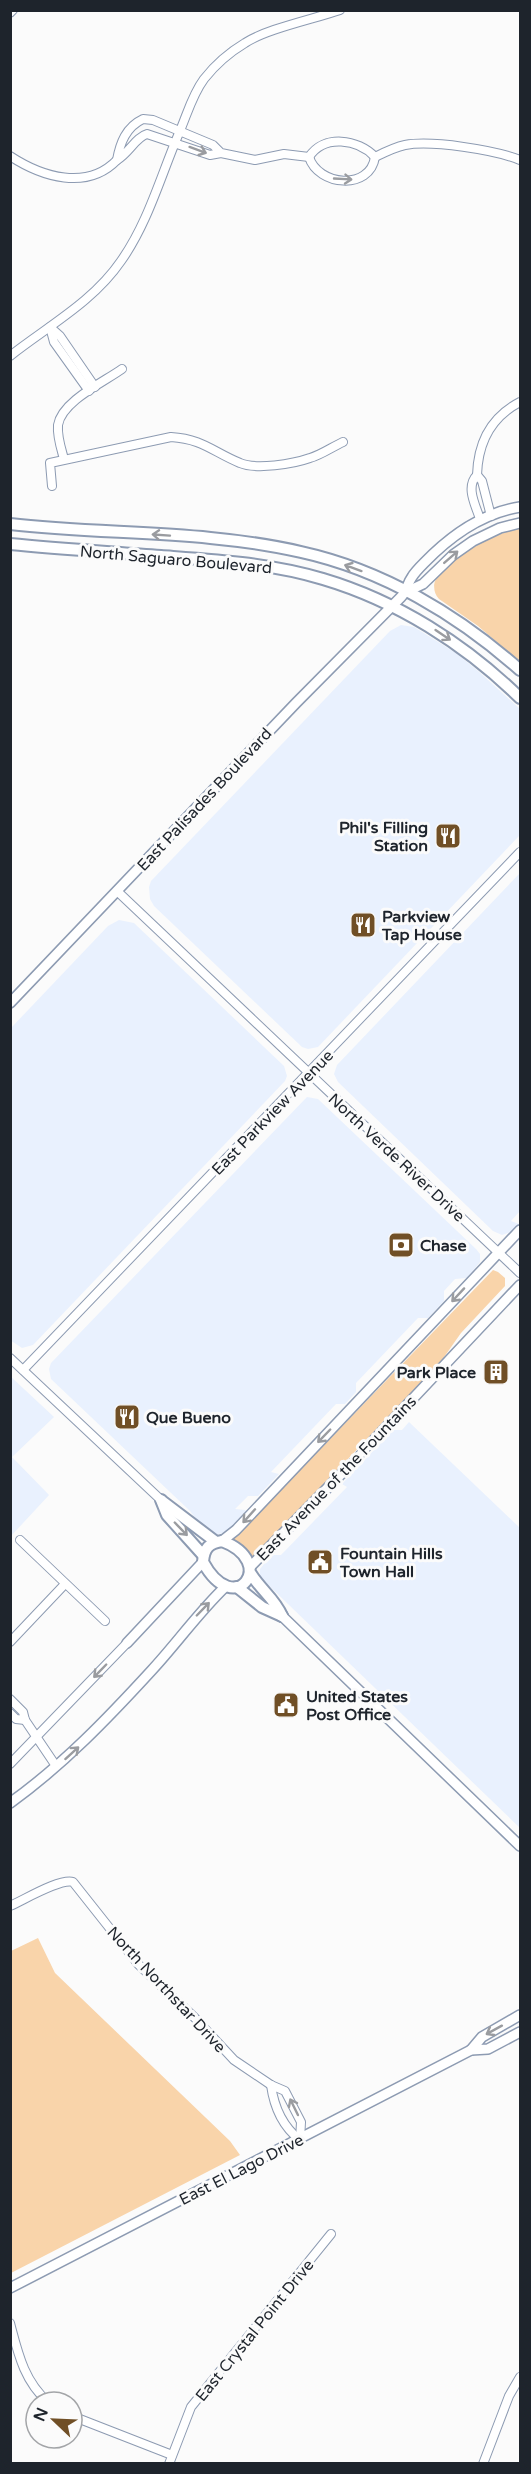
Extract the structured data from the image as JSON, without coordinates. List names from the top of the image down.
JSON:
{
  "streets": {
    "main road": ["North Saguaro Boulevard"],
    "street": [
      "East Palisades Boulevard",
      "East Parkview Avenue",
      "North Verde River Drive",
      "East Avenue of the Fountains",
      "North Northstar Drive",
      "East El Lago Drive",
      "East Crystal Point Drive"
    ]
  },
  "crossings": [
    ["North Saguaro Boulevard", "East Palisades Boulevard"],
    ["East Palisades Boulevard", "North Verde River Drive"],
    ["East Parkview Avenue", "North Verde River Drive"],
    ["North Northstar Drive", "East El Lago Drive"]
  ],
  "places": {
    "restaurant": ["Phil's Filling Station", "Parkview Tap House", "Que Bueno"],
    "bank": ["Chase"],
    "building": ["Park Place"],
    "public building": ["Fountain Hills Town Hall", "United States Post Office"]
  },
  "north": "top left"
}
